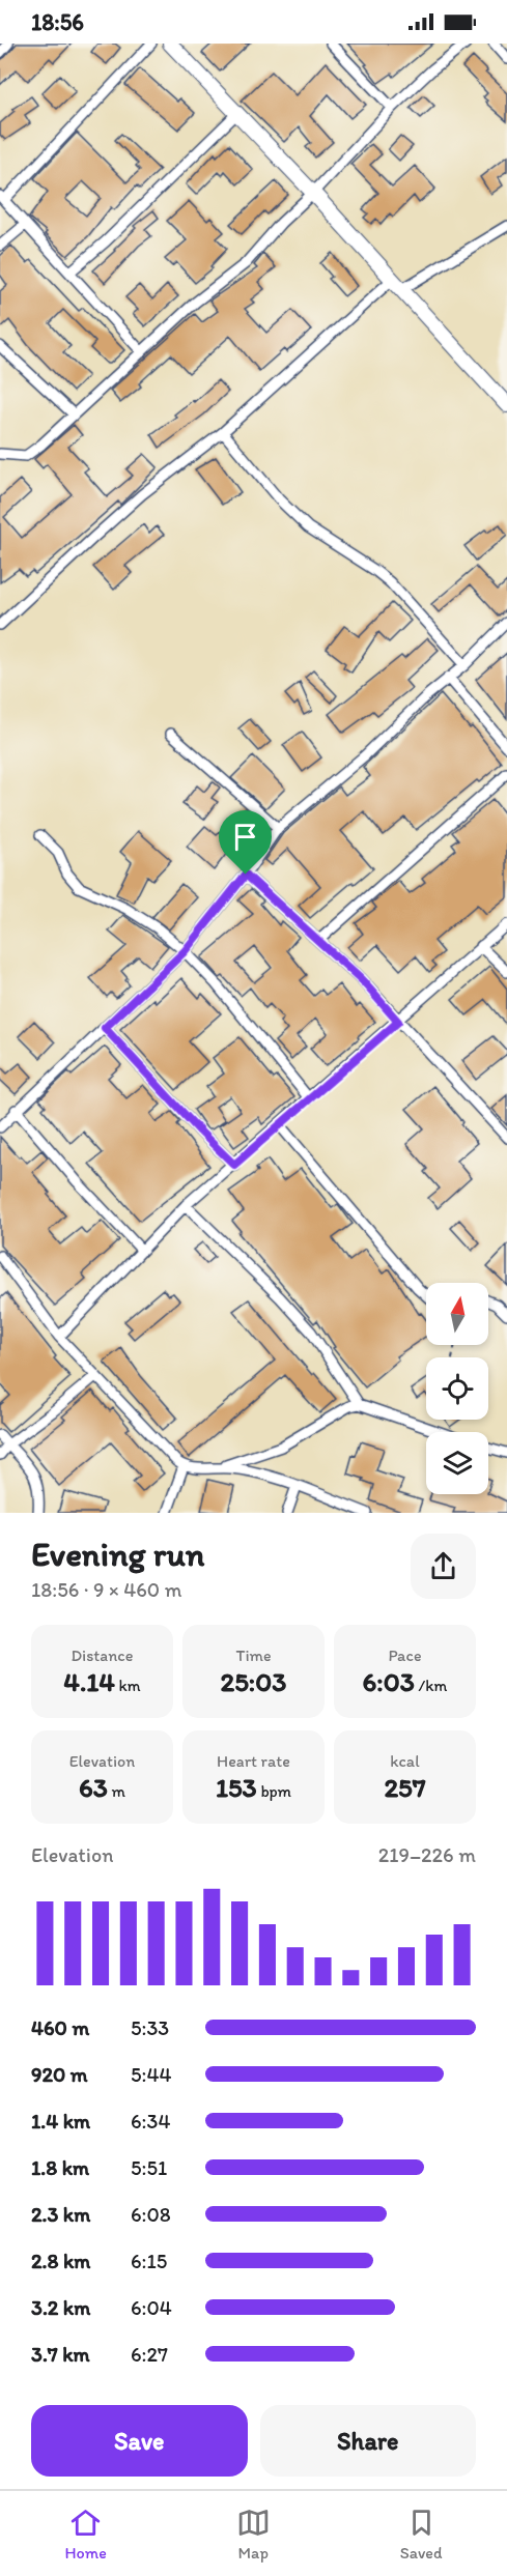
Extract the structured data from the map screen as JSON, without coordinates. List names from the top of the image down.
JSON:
{
  "north": "top",
  "page": {
    "status": "18:56",
    "heading": ["Evening run", "18:56 · 9 × 460 m"],
    "stats": [
      ["Distance", "4.14 km"],
      ["Time", "25:03"],
      ["Pace", "6:03 /km"],
      ["Elevation", "63 m"],
      ["Heart rate", "153 bpm"],
      ["kcal", "257"]
    ],
    "chart": ["Elevation", "219–226 m"],
    "list": [
      {
        "name": "460 m",
        "note": "5:33"
      },
      {
        "name": "920 m",
        "note": "5:44"
      },
      {
        "name": "1.4 km",
        "note": "6:34"
      },
      {
        "name": "1.8 km",
        "note": "5:51"
      },
      {
        "name": "2.3 km",
        "note": "6:08"
      },
      {
        "name": "2.8 km",
        "note": "6:15"
      },
      {
        "name": "3.2 km",
        "note": "6:04"
      },
      {
        "name": "3.7 km",
        "note": "6:27"
      }
    ],
    "buttons": ["Save", "Share"],
    "tabs": ["Home", "Map", "Saved"]
  }
}
